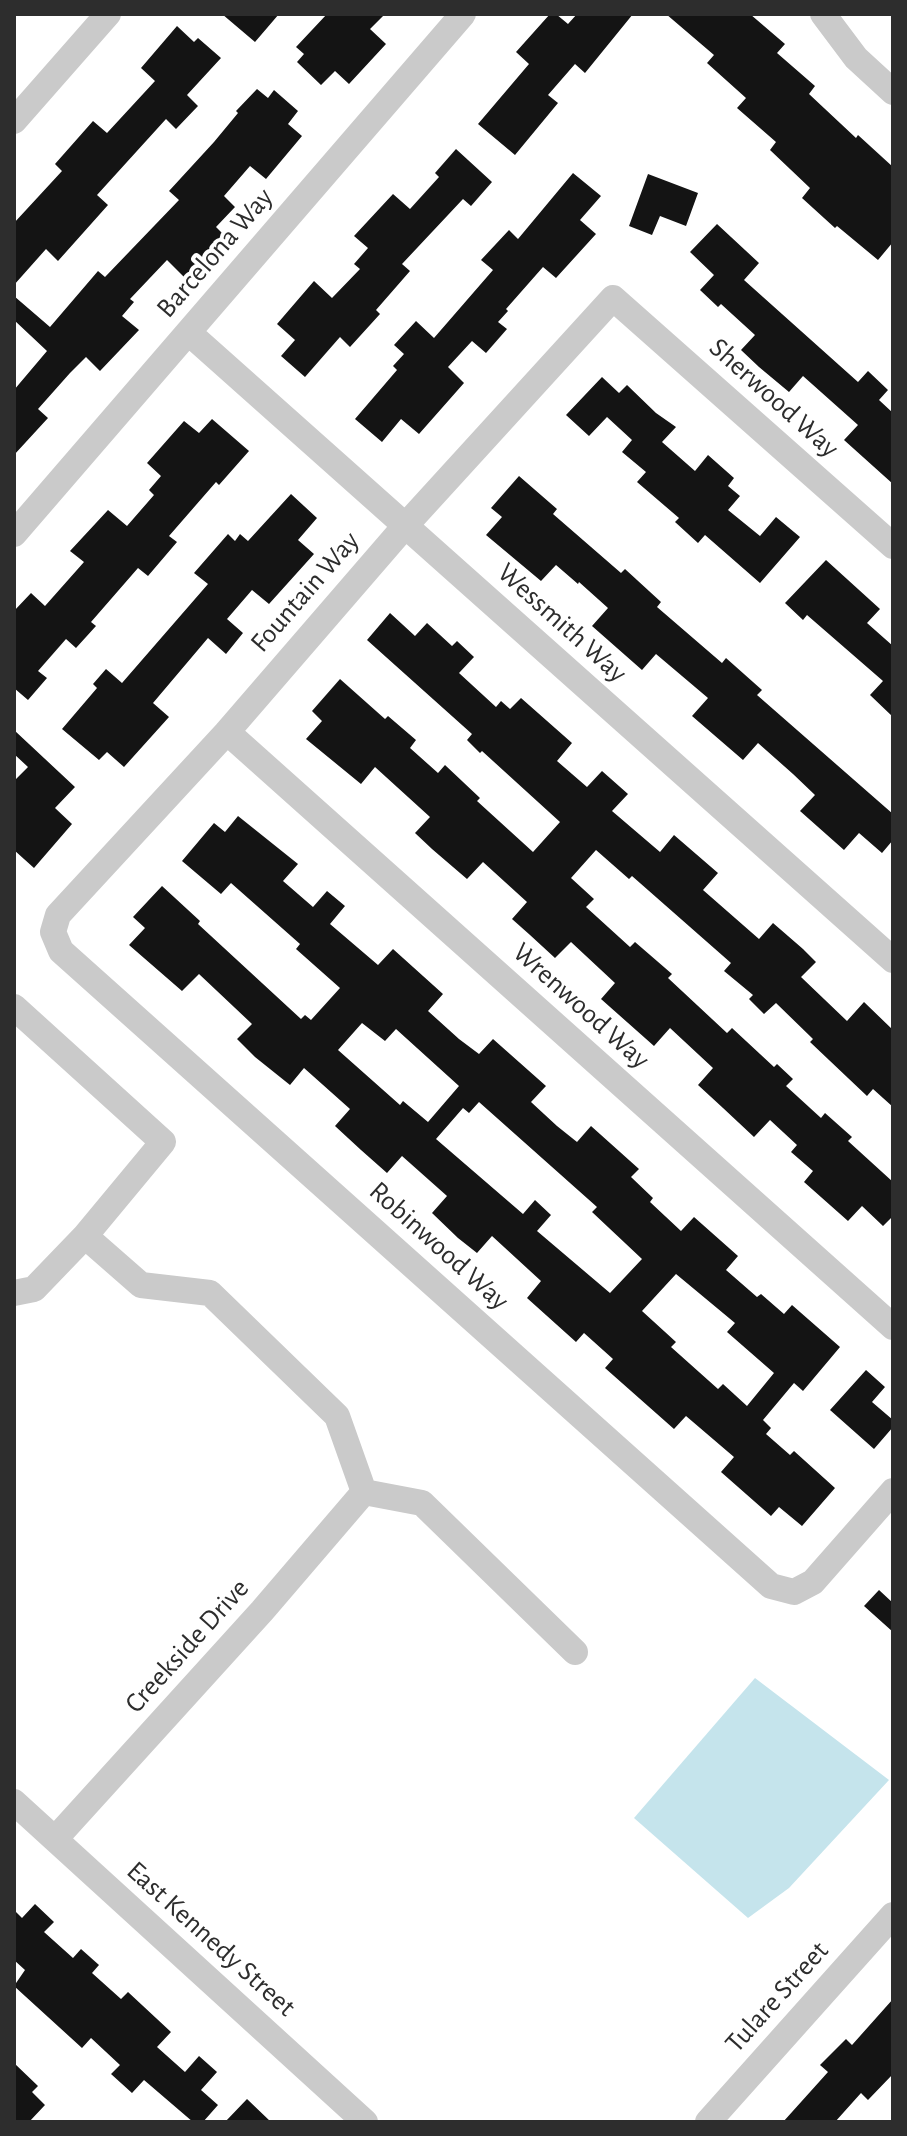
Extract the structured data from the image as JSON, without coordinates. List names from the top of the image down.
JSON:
{
  "streets": {
    "street": [
      "Barcelona Way",
      "Sherwood Way",
      "Fountain Way",
      "Wessmith Way",
      "Wrenwood Way",
      "Robinwood Way",
      "Creekside Drive",
      "East Kennedy Street",
      "Tulare Street"
    ]
  },
  "crossings": [
    ["Barcelona Way", "Wessmith Way"],
    ["Sherwood Way", "Fountain Way"],
    ["Fountain Way", "Wessmith Way"],
    ["Fountain Way", "Wrenwood Way"],
    ["Fountain Way", "Robinwood Way"],
    ["Creekside Drive", "East Kennedy Street"]
  ]
}
